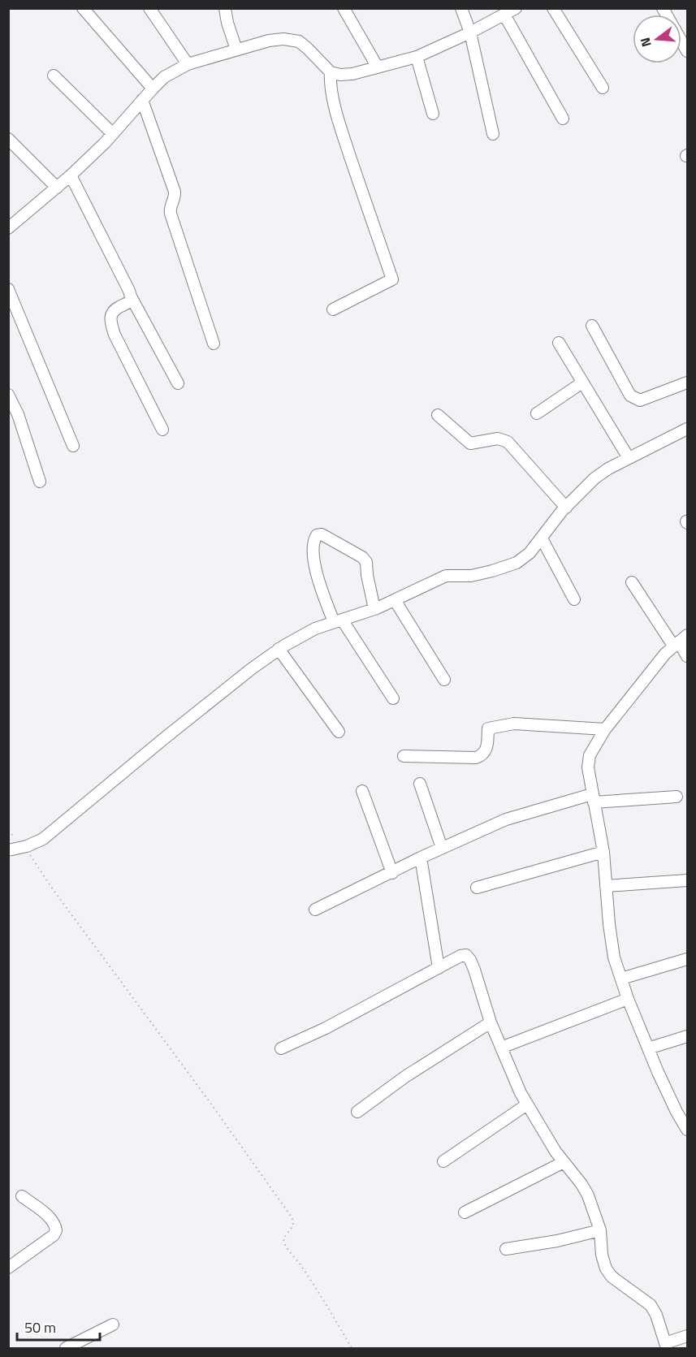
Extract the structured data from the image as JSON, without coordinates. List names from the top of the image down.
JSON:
{
  "scale_bar": "50 m",
  "north": "left"
}
